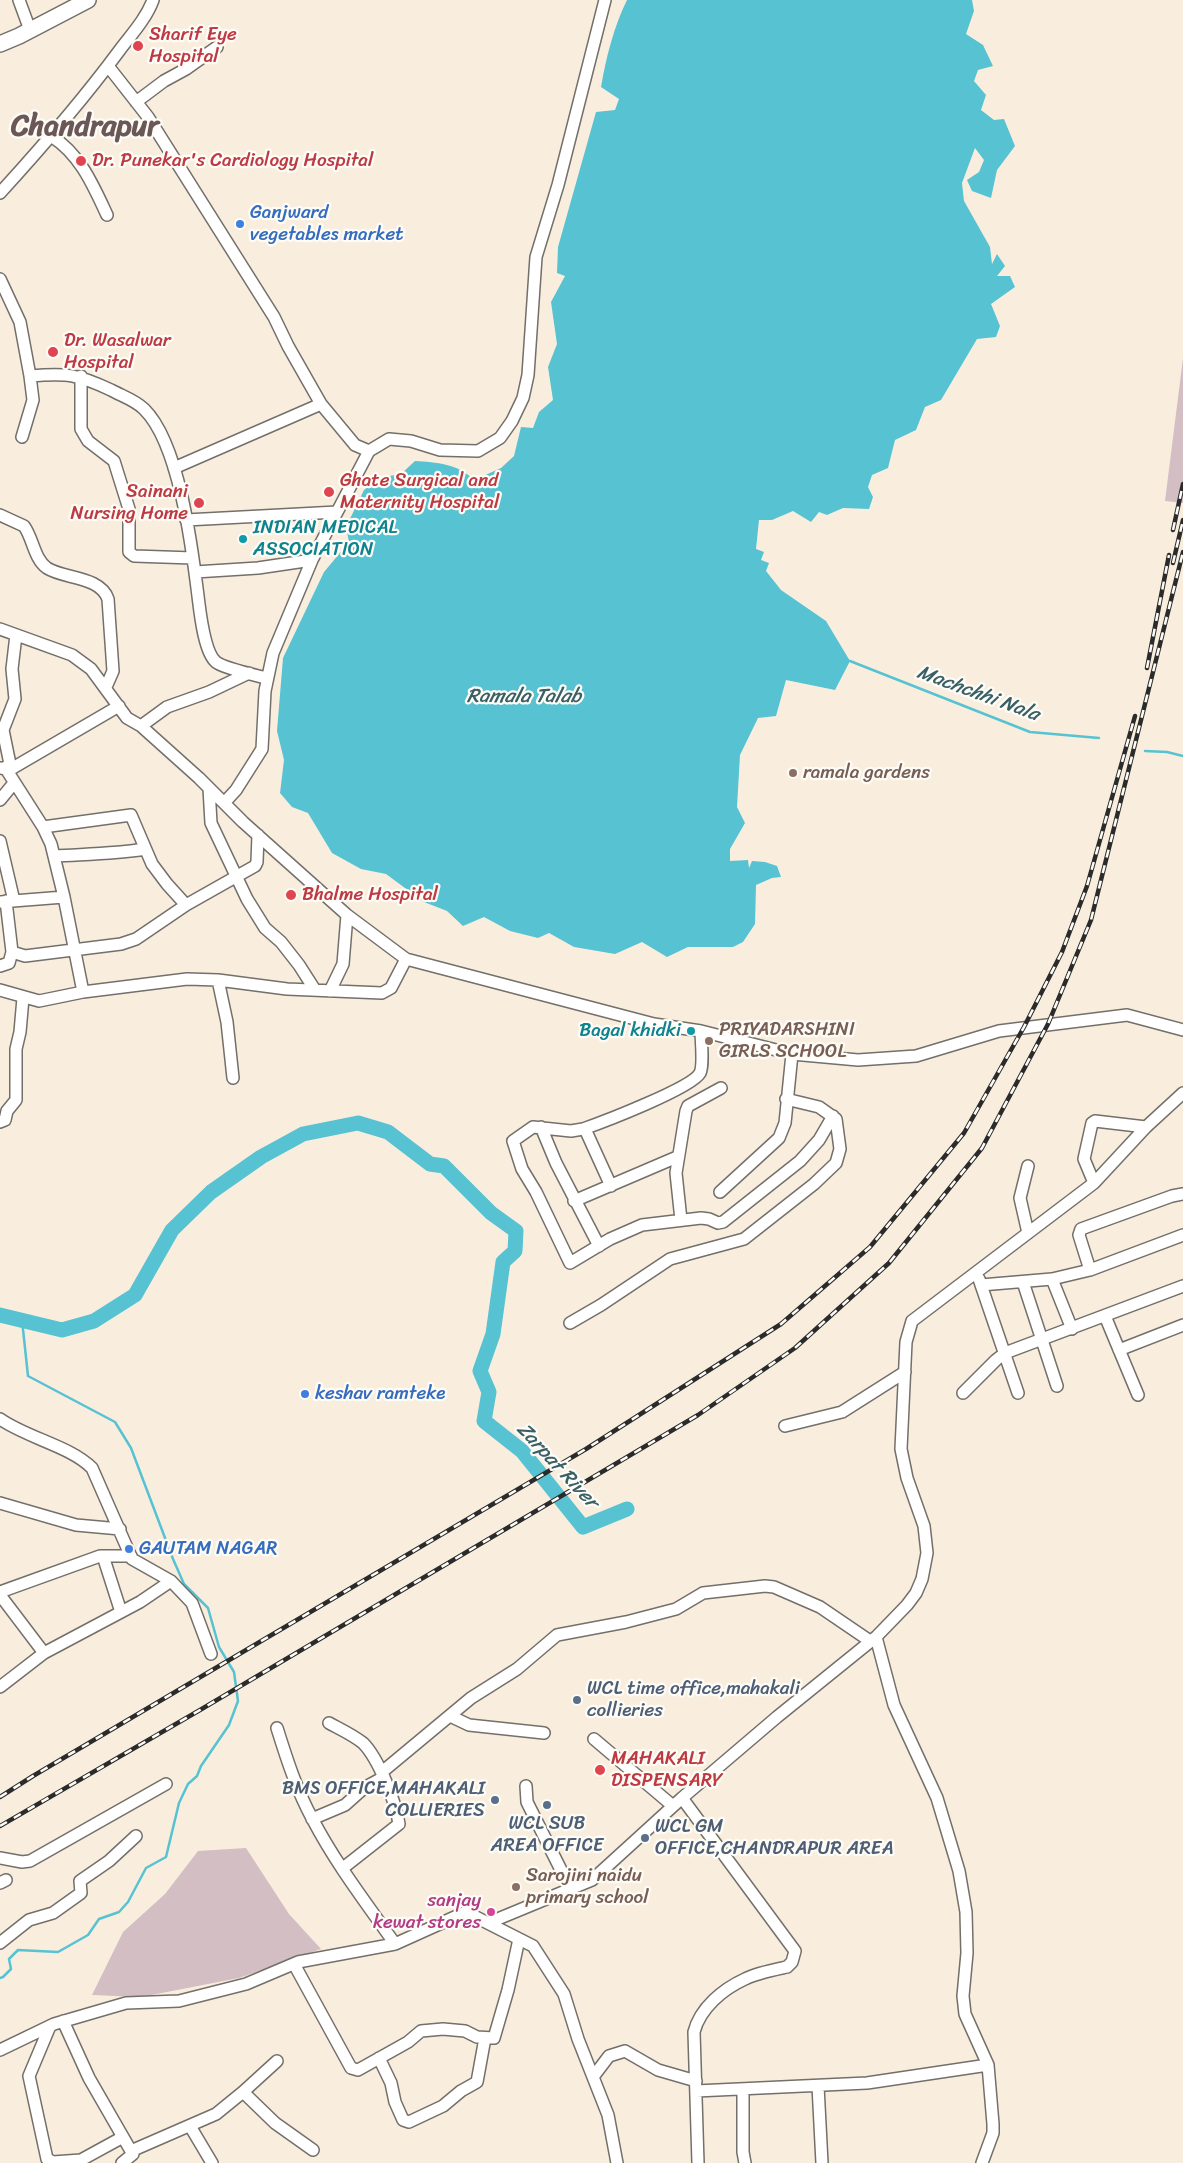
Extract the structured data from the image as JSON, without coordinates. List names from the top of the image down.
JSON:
{
  "districts": ["Chandrapur"],
  "water": ["Machchhi Nala", "Ramala Talab", "Zarpat River"],
  "places": [
    "Sharif Eye Hospital",
    "Dr. Punekar's Cardiology Hospital",
    "Ganjward vegetables market",
    "Dr. Wasalwar Hospital",
    "Ghate Surgical and Maternity Hospital",
    "Sainani Nursing Home",
    "INDIAN MEDICAL ASSOCIATION",
    "ramala gardens",
    "Bhalme Hospital",
    "Bagal khidki",
    "PRIYADARSHINI GIRLS SCHOOL",
    "keshav ramteke",
    "GAUTAM NAGAR",
    "WCL time office,mahakali collieries",
    "MAHAKALI DISPENSARY",
    "BMS OFFICE,MAHAKALI COLLIERIES",
    "WCL SUB AREA OFFICE",
    "WCL GM OFFICE,CHANDRAPUR AREA",
    "Sarojini naidu primary school",
    "sanjay kewat stores"
  ]
}
